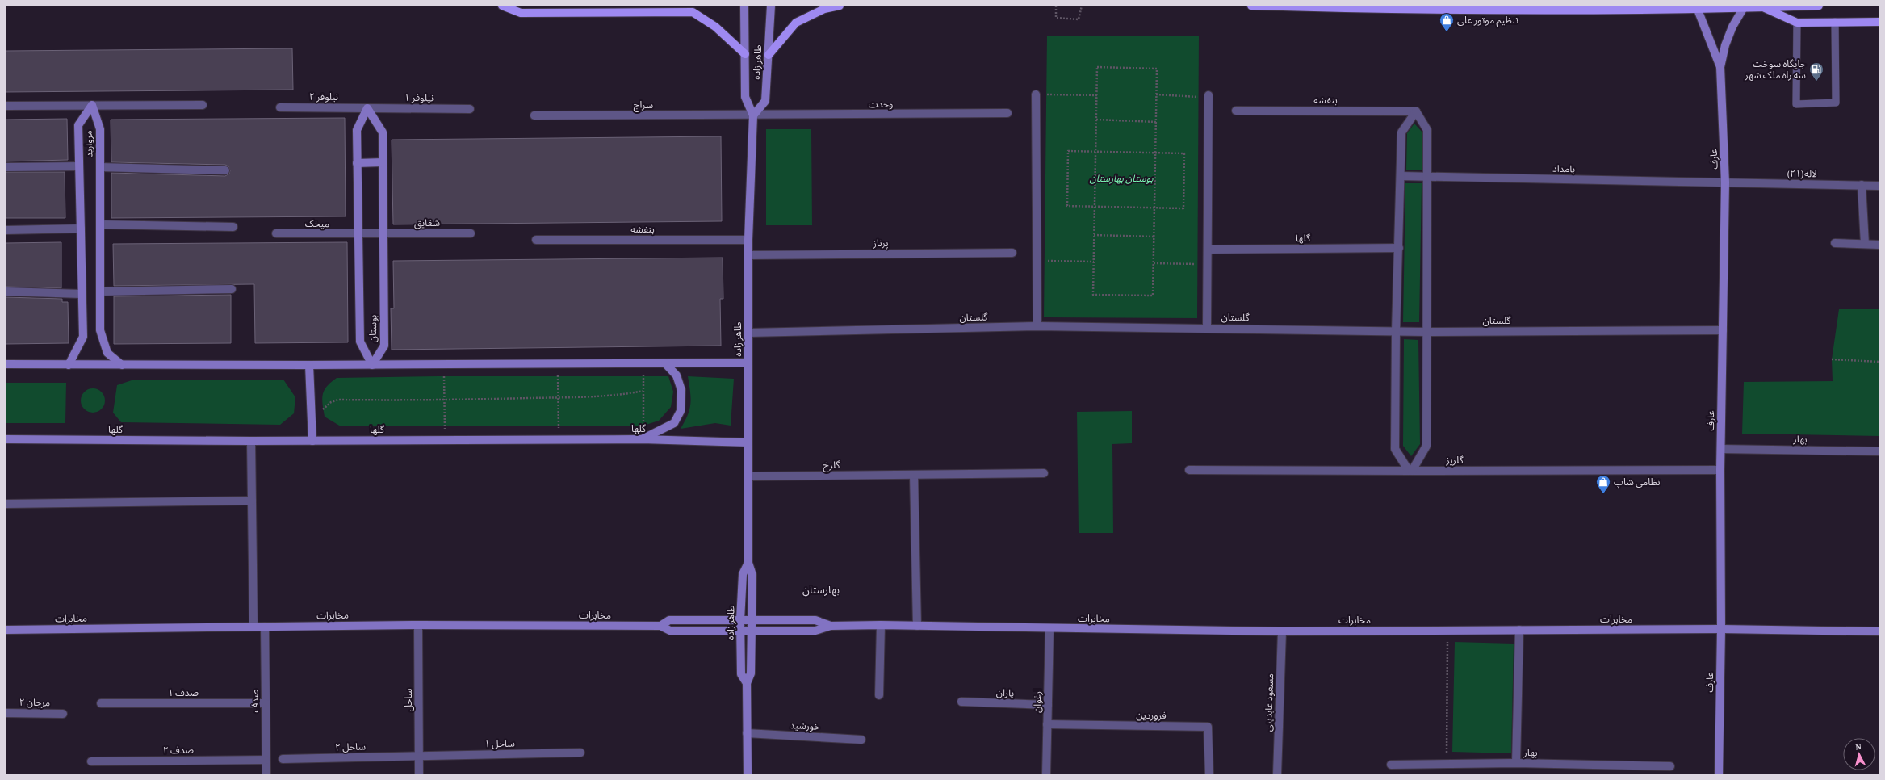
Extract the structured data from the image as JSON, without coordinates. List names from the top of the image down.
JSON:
{
  "streets": {
    "street": [
      "طاهر زاده",
      "نیلوفر ۲",
      "نیلوفر ۱",
      "بنفشه",
      "وحدت",
      "سراج",
      "مروارید",
      "عارف",
      "بامداد",
      "لاله(۲۱)",
      "شقایق",
      "میخک",
      "گلها",
      "پرناز",
      "گلستان",
      "بوستان",
      "بهار",
      "گلریز",
      "گلرخ",
      "مخابرات",
      "صدف ۱",
      "یاران",
      "ساحل",
      "صدف",
      "ارغوان",
      "مرجان ۲",
      "مسعود عابدینی",
      "فروردین",
      "خورشید",
      "ساحل ۱",
      "ساحل ۲",
      "صدف ۲"
    ]
  },
  "crossings": [
    ["طاهر زاده", "بنفشه"],
    ["طاهر زاده", "وحدت"],
    ["طاهر زاده", "سراج"],
    ["طاهر زاده", "گلها"],
    ["طاهر زاده", "پرناز"],
    ["طاهر زاده", "گلستان"],
    ["طاهر زاده", "گلرخ"],
    ["طاهر زاده", "مخابرات"],
    ["طاهر زاده", "خورشید"],
    ["نیلوفر ۲", "نیلوفر ۱"],
    ["نیلوفر ۲", "بوستان"],
    ["نیلوفر ۱", "بوستان"],
    ["وحدت", "سراج"],
    ["عارف", "بامداد"],
    ["عارف", "لاله(۲۱)"],
    ["عارف", "گلستان"],
    ["عارف", "بهار"],
    ["عارف", "گلریز"],
    ["عارف", "مخابرات"],
    ["بامداد", "لاله(۲۱)"],
    ["شقایق", "میخک"],
    ["شقایق", "بوستان"],
    ["میخک", "بوستان"],
    ["مخابرات", "ساحل"],
    ["مخابرات", "صدف"],
    ["مخابرات", "ارغوان"],
    ["مخابرات", "مسعود عابدینی"],
    ["صدف ۱", "صدف"],
    ["یاران", "ارغوان"],
    ["ساحل", "ساحل ۱"],
    ["ساحل", "ساحل ۲"],
    ["صدف", "صدف ۲"],
    ["ارغوان", "فروردین"],
    ["ساحل ۱", "ساحل ۲"]
  ],
  "districts": ["بهارستان"],
  "parks": ["بوستان بهارستان"],
  "places": {
    "shop": ["تنظیم موتور علی", "نظامی شاپ"],
    "fuel station": ["جایگاه سوخت سه راه ملک شهر"]
  },
  "north": "top"
}
